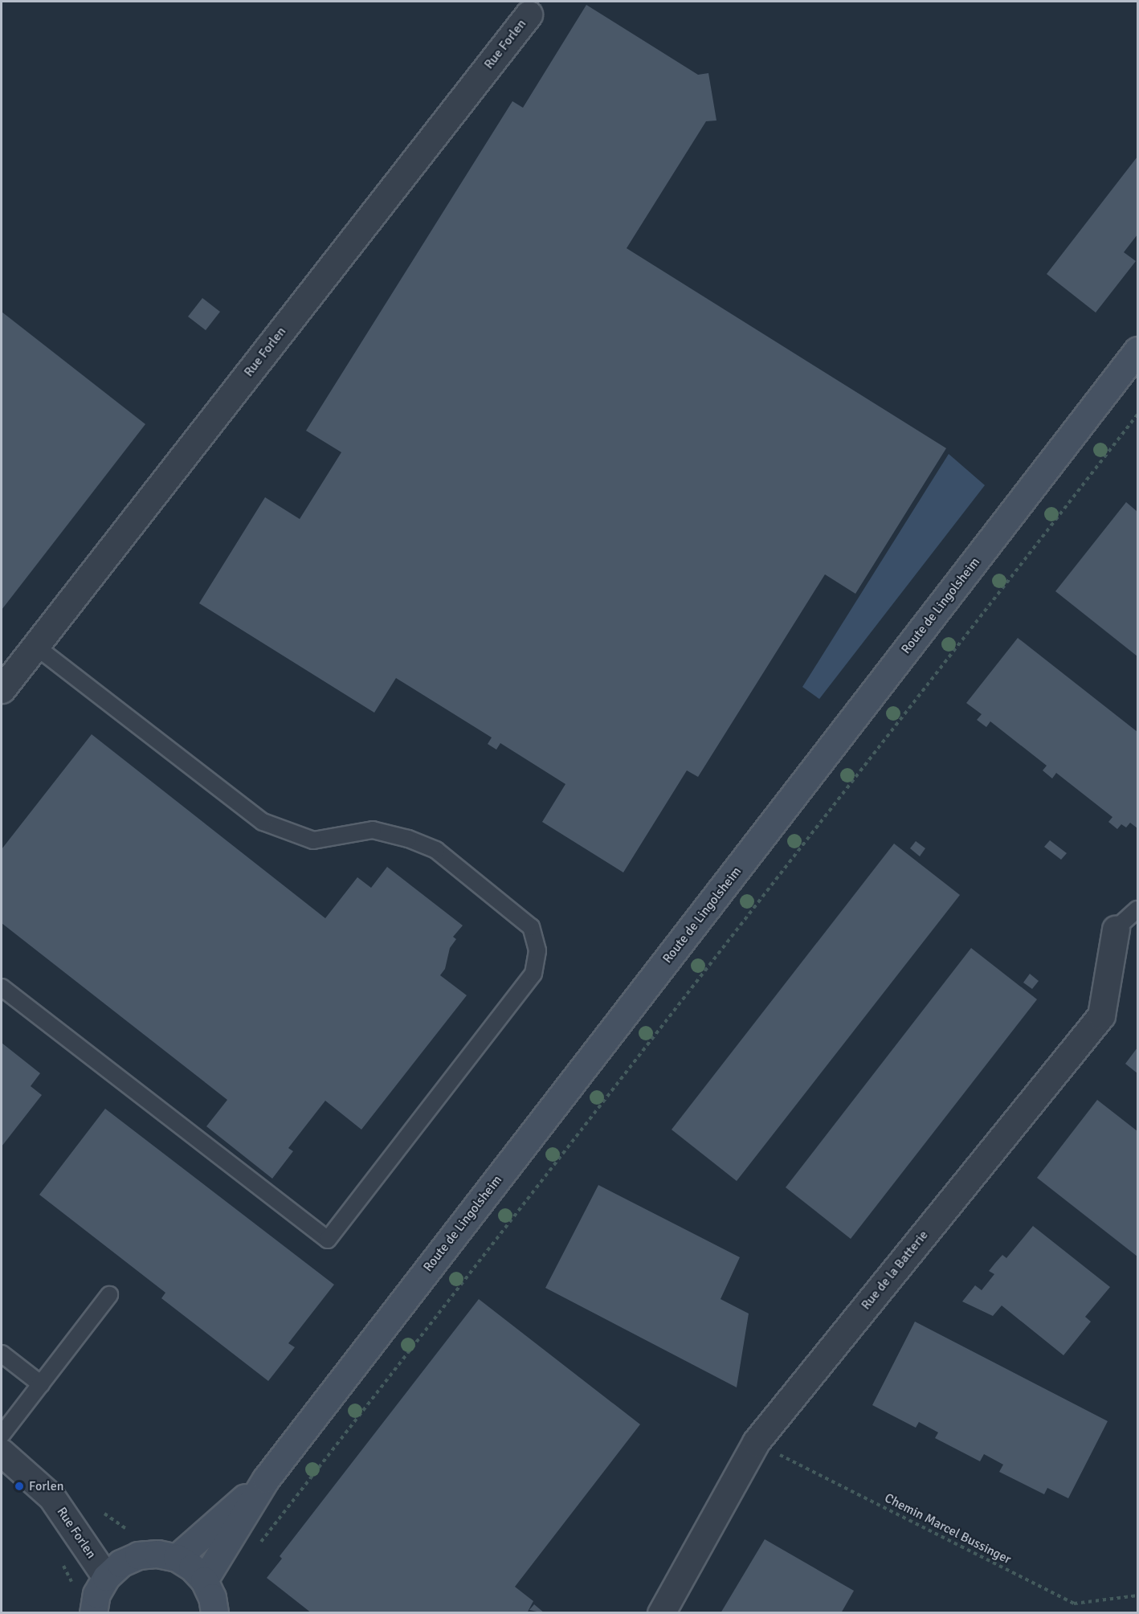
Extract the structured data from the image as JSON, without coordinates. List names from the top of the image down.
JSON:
{
  "streets": {
    "main road": ["Route de Lingolsheim"],
    "street": ["Rue Forlen", "Rue de la Batterie"],
    "path": ["Chemin Marcel Bussinger"]
  },
  "crossings": [
    ["Rue de la Batterie", "Chemin Marcel Bussinger"]
  ],
  "places": ["Forlen"]
}
